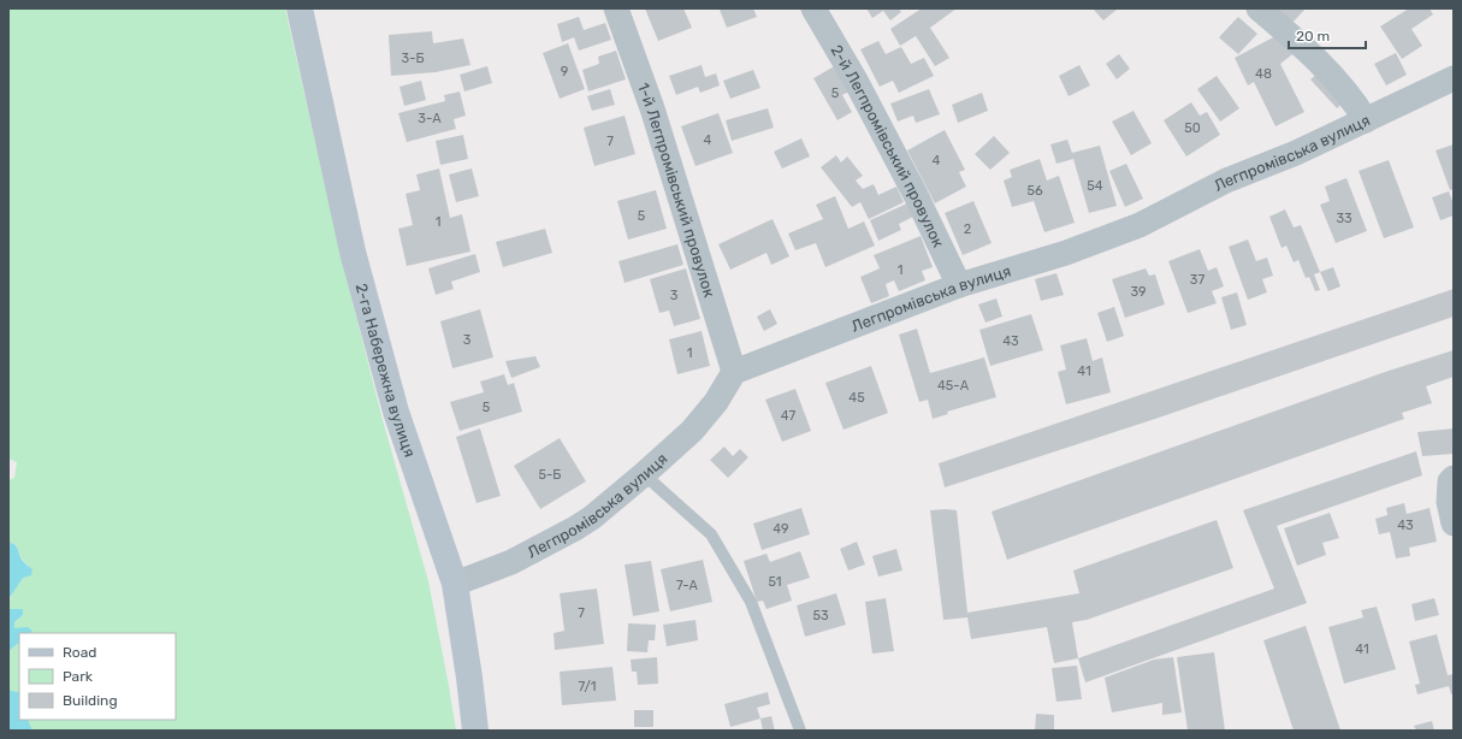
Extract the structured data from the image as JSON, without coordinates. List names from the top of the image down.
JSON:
{
  "streets": {
    "main road": ["2-га Набережна вулиця"],
    "street": ["2-й Легпромівський провулок", "Легпромівська вулиця", "1-й Легпромівський провулок"]
  },
  "crossings": [
    ["2-й Легпромівський провулок", "Легпромівська вулиця"],
    ["Легпромівська вулиця", "1-й Легпромівський провулок"],
    ["Легпромівська вулиця", "2-га Набережна вулиця"]
  ],
  "house_numbers": [
    "3-Б",
    "9",
    "48",
    "5",
    "3-А",
    "50",
    "4",
    "7",
    "4",
    "54",
    "56",
    "5",
    "33",
    "1",
    "2",
    "1",
    "37",
    "39",
    "3",
    "3",
    "43",
    "1",
    "41",
    "45-А",
    "45",
    "5",
    "47",
    "5-Б",
    "43",
    "49",
    "51",
    "7-А",
    "7",
    "53",
    "41",
    "7/1"
  ],
  "legend": ["Road", "Park", "Building"],
  "scale_bar": "20 m"
}
